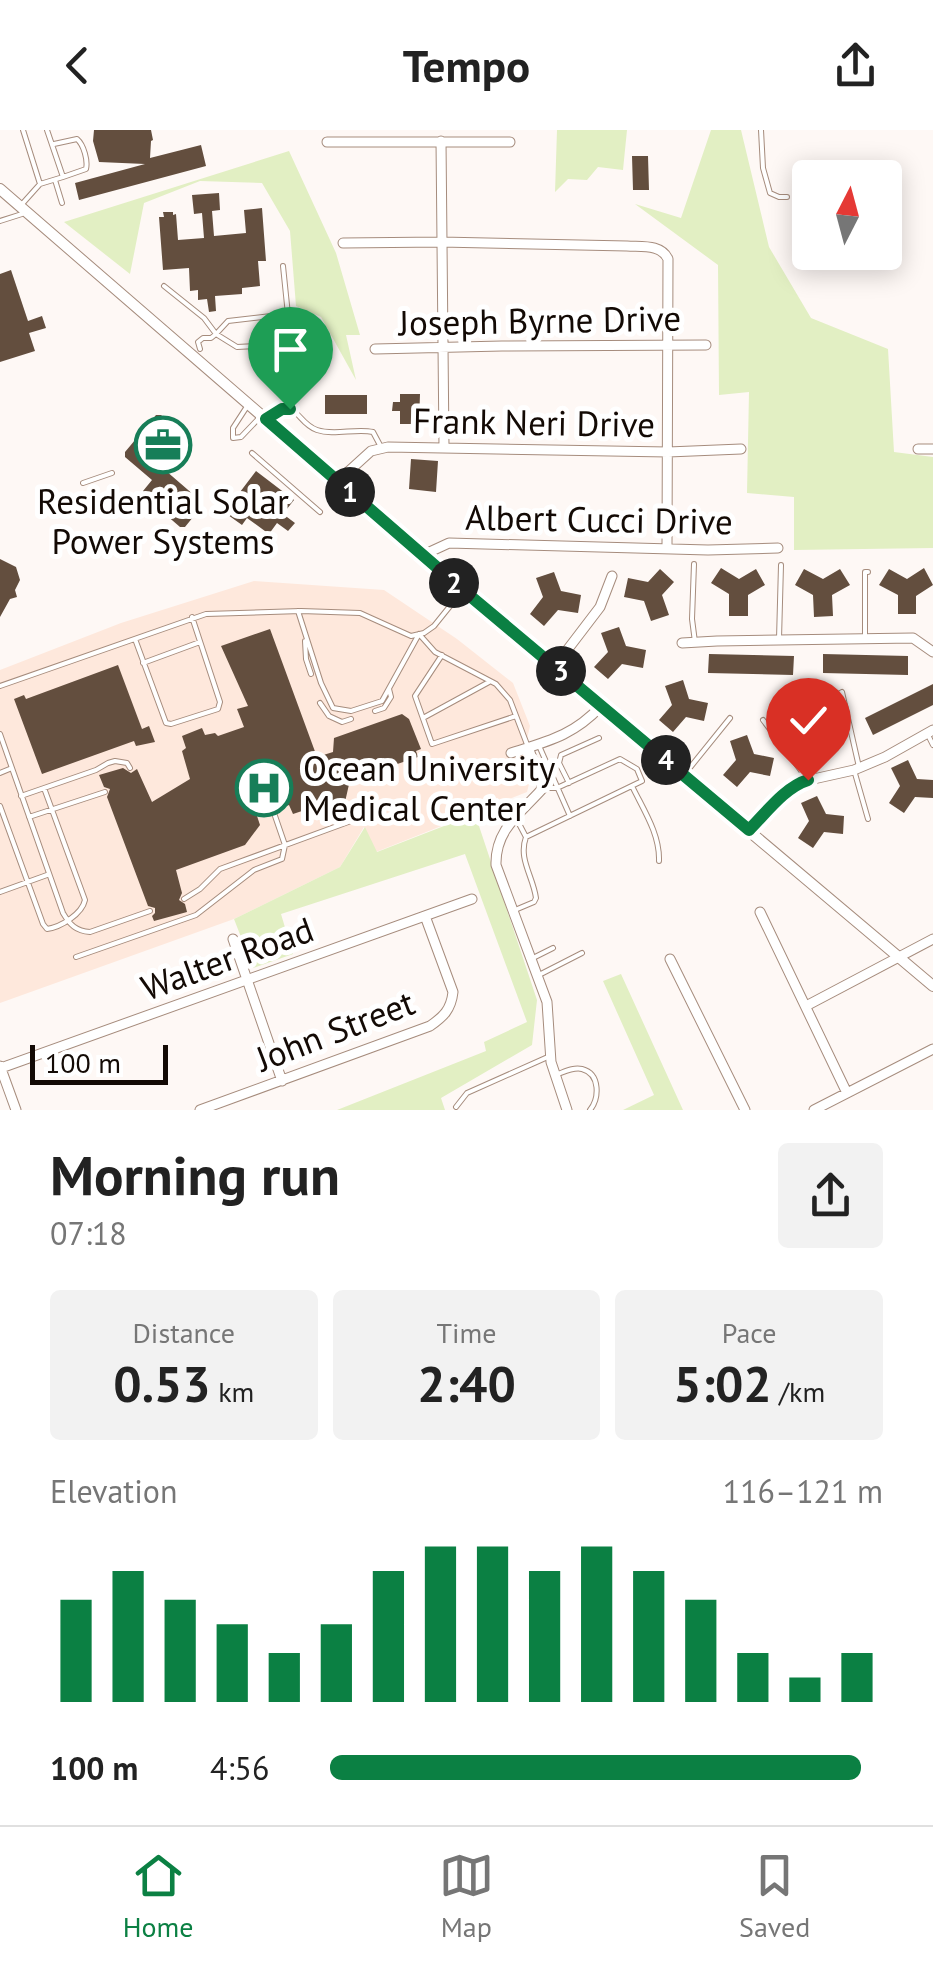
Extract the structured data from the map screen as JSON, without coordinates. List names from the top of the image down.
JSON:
{
  "streets": {
    "street": [
      "Joseph Byrne Drive",
      "Frank Neri Drive",
      "Albert Cucci Drive",
      "Walter Road",
      "John Street"
    ]
  },
  "crossings": [
    ["Walter Road", "John Street"]
  ],
  "places": {
    "office": ["Residential Solar Power Systems"],
    "hospital": ["Ocean University Medical Center"]
  },
  "scale_bar": "100 m",
  "north": "top",
  "page": {
    "header": "Tempo",
    "pins": [
      "1",
      "2",
      "3",
      "4"
    ],
    "scale": "100 m",
    "heading": ["Morning run", "07:18"],
    "stats": [
      ["Distance", "0.53 km"],
      ["Time", "2:40"],
      ["Pace", "5:02 /km"]
    ],
    "chart": ["Elevation", "116–121 m"],
    "list": [
      {
        "name": "100 m",
        "note": "4:56"
      }
    ],
    "tabs": ["Home", "Map", "Saved"]
  }
}
